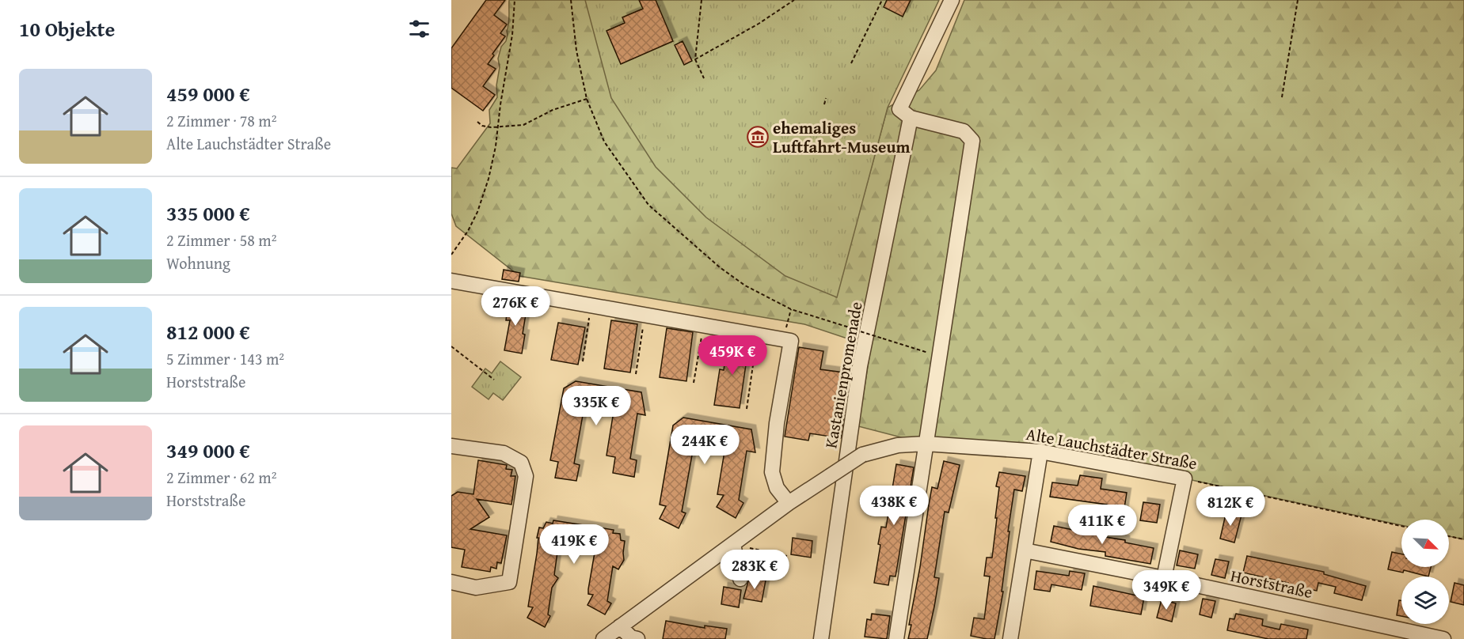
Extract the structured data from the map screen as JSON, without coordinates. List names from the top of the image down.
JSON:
{
  "streets": {
    "street": ["Kastanienpromenade", "Alte Lauchstädter Straße", "Horststraße"]
  },
  "places": {
    "museum": ["ehemaliges Luftfahrt-Museum"]
  },
  "north": "bottom right",
  "page": {
    "heading": "10 Objekte",
    "list": [
      {
        "name": "459 000 €",
        "note": "2 Zimmer · 78 m² · Alte Lauchstädter Straße"
      },
      {
        "name": "335 000 €",
        "note": "2 Zimmer · 58 m² · Wohnung"
      },
      {
        "name": "812 000 €",
        "note": "5 Zimmer · 143 m² · Horststraße"
      },
      {
        "name": "349 000 €",
        "note": "2 Zimmer · 62 m² · Horststraße"
      }
    ],
    "price": [
      "276K €",
      "459K €",
      "335K €",
      "244K €",
      "438K €",
      "812K €",
      "411K €",
      "419K €",
      "283K €",
      "349K €"
    ]
  }
}
